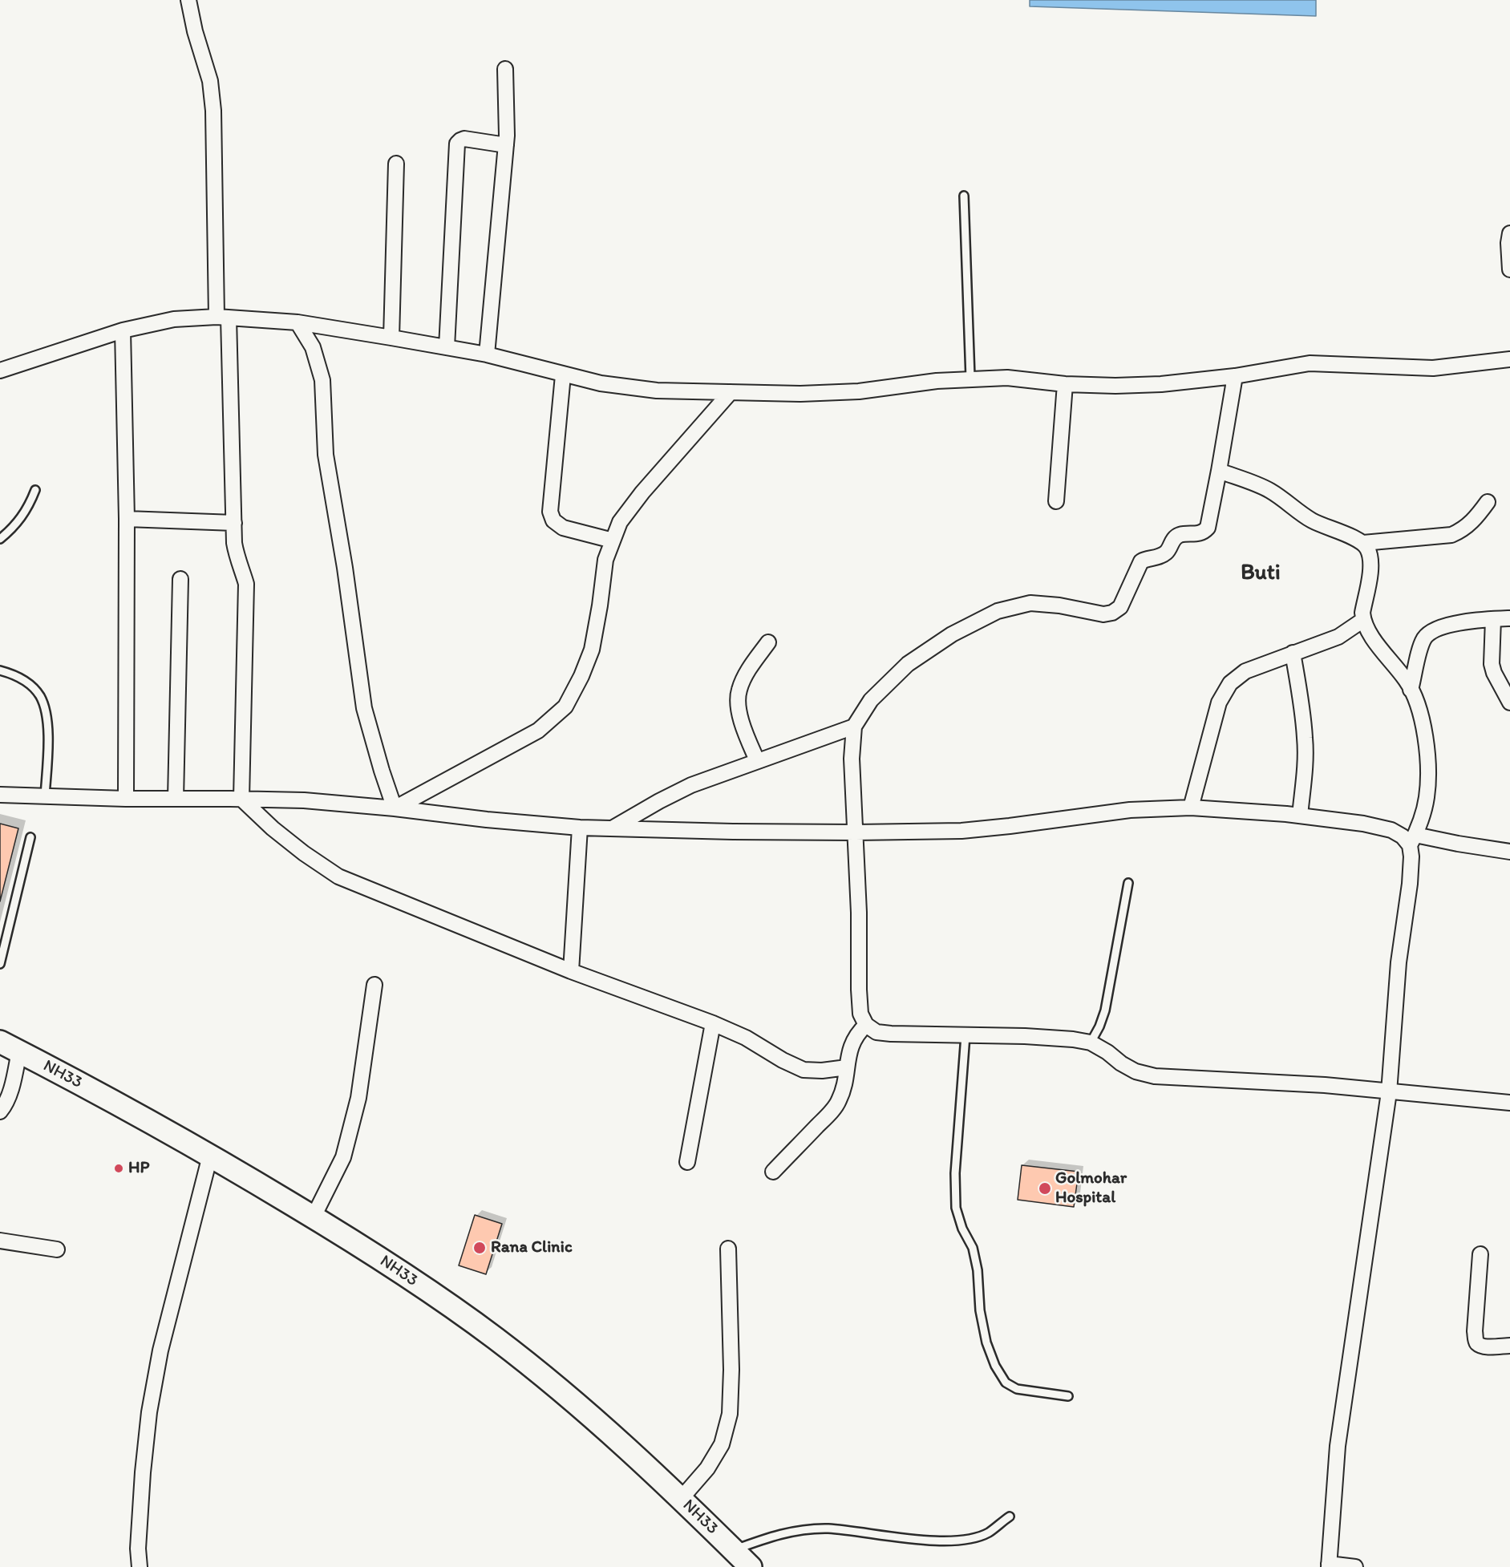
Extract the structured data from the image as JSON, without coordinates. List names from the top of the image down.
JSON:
{
  "streets": {
    "main road": ["NH33"]
  },
  "districts": ["Buti"],
  "places": ["HP", "Golmohar Hospital", "Rana Clinic"]
}
